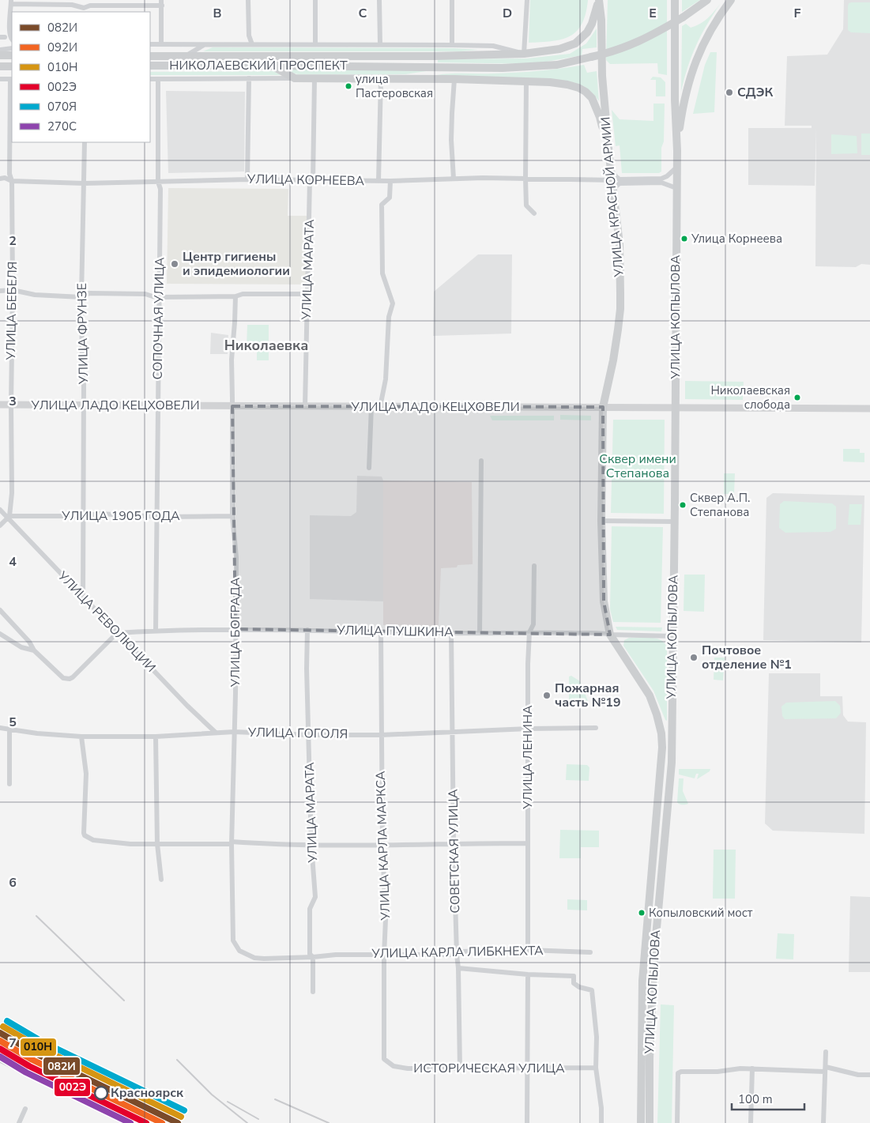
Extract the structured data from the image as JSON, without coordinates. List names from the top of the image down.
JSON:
{
  "streets": {
    "main road": [
      "НИКОЛАЕВСКИЙ ПРОСПЕКТ",
      "УЛИЦА КРАСНОЙ АРМИИ",
      "УЛИЦА КОПЫЛОВА",
      "УЛИЦА ЛАДО КЕЦХОВЕЛИ"
    ],
    "street": [
      "УЛИЦА КОРНЕЕВА",
      "УЛИЦА МАРАТА",
      "УЛИЦА БЕБЕЛЯ",
      "СОПОЧНАЯ УЛИЦА",
      "УЛИЦА ФРУНЗЕ",
      "УЛИЦА 1905 ГОДА",
      "УЛИЦА РЕВОЛЮЦИИ",
      "УЛИЦА ПУШКИНА",
      "УЛИЦА БОГРАДА",
      "УЛИЦА ГОГОЛЯ",
      "УЛИЦА ЛЕНИНА",
      "УЛИЦА КАРЛА МАРКСА",
      "СОВЕТСКАЯ УЛИЦА",
      "УЛИЦА КАРЛА ЛИБКНЕХТА",
      "ИСТОРИЧЕСКАЯ УЛИЦА"
    ]
  },
  "crossings": [
    ["НИКОЛАЕВСКИЙ ПРОСПЕКТ", "УЛИЦА КРАСНОЙ АРМИИ"],
    ["НИКОЛАЕВСКИЙ ПРОСПЕКТ", "УЛИЦА МАРАТА"],
    ["УЛИЦА КОРНЕЕВА", "УЛИЦА КРАСНОЙ АРМИИ"],
    ["УЛИЦА КОРНЕЕВА", "УЛИЦА МАРАТА"],
    ["УЛИЦА КОРНЕЕВА", "УЛИЦА БЕБЕЛЯ"],
    ["УЛИЦА КОРНЕЕВА", "УЛИЦА КОПЫЛОВА"],
    ["УЛИЦА КОРНЕЕВА", "СОПОЧНАЯ УЛИЦА"],
    ["УЛИЦА КОРНЕЕВА", "УЛИЦА ФРУНЗЕ"],
    ["УЛИЦА КРАСНОЙ АРМИИ", "УЛИЦА КОПЫЛОВА"],
    ["УЛИЦА КРАСНОЙ АРМИИ", "УЛИЦА ЛАДО КЕЦХОВЕЛИ"],
    ["УЛИЦА КРАСНОЙ АРМИИ", "УЛИЦА ПУШКИНА"],
    ["УЛИЦА МАРАТА", "УЛИЦА ЛАДО КЕЦХОВЕЛИ"],
    ["УЛИЦА МАРАТА", "УЛИЦА ПУШКИНА"],
    ["УЛИЦА МАРАТА", "УЛИЦА ГОГОЛЯ"],
    ["УЛИЦА МАРАТА", "УЛИЦА КАРЛА ЛИБКНЕХТА"],
    ["УЛИЦА БЕБЕЛЯ", "УЛИЦА ЛАДО КЕЦХОВЕЛИ"],
    ["УЛИЦА БЕБЕЛЯ", "УЛИЦА 1905 ГОДА"],
    ["УЛИЦА БЕБЕЛЯ", "УЛИЦА РЕВОЛЮЦИИ"],
    ["УЛИЦА КОПЫЛОВА", "УЛИЦА ЛАДО КЕЦХОВЕЛИ"],
    ["УЛИЦА КОПЫЛОВА", "УЛИЦА ПУШКИНА"],
    ["СОПОЧНАЯ УЛИЦА", "УЛИЦА ЛАДО КЕЦХОВЕЛИ"],
    ["СОПОЧНАЯ УЛИЦА", "УЛИЦА 1905 ГОДА"],
    ["СОПОЧНАЯ УЛИЦА", "УЛИЦА ПУШКИНА"],
    ["УЛИЦА ФРУНЗЕ", "УЛИЦА ЛАДО КЕЦХОВЕЛИ"],
    ["УЛИЦА ФРУНЗЕ", "УЛИЦА 1905 ГОДА"],
    ["УЛИЦА ФРУНЗЕ", "УЛИЦА РЕВОЛЮЦИИ"],
    ["УЛИЦА ЛАДО КЕЦХОВЕЛИ", "УЛИЦА БОГРАДА"],
    ["УЛИЦА 1905 ГОДА", "УЛИЦА РЕВОЛЮЦИИ"],
    ["УЛИЦА 1905 ГОДА", "УЛИЦА БОГРАДА"],
    ["УЛИЦА РЕВОЛЮЦИИ", "УЛИЦА ПУШКИНА"],
    ["УЛИЦА РЕВОЛЮЦИИ", "УЛИЦА ГОГОЛЯ"],
    ["УЛИЦА ПУШКИНА", "УЛИЦА БОГРАДА"],
    ["УЛИЦА ПУШКИНА", "УЛИЦА ЛЕНИНА"],
    ["УЛИЦА ПУШКИНА", "УЛИЦА КАРЛА МАРКСА"],
    ["УЛИЦА ПУШКИНА", "СОВЕТСКАЯ УЛИЦА"],
    ["УЛИЦА БОГРАДА", "УЛИЦА ГОГОЛЯ"],
    ["УЛИЦА БОГРАДА", "УЛИЦА КАРЛА ЛИБКНЕХТА"],
    ["УЛИЦА ГОГОЛЯ", "УЛИЦА ЛЕНИНА"],
    ["УЛИЦА ГОГОЛЯ", "УЛИЦА КАРЛА МАРКСА"],
    ["УЛИЦА ГОГОЛЯ", "СОВЕТСКАЯ УЛИЦА"],
    ["УЛИЦА ЛЕНИНА", "УЛИЦА КАРЛА ЛИБКНЕХТА"],
    ["УЛИЦА КАРЛА МАРКСА", "УЛИЦА КАРЛА ЛИБКНЕХТА"],
    ["УЛИЦА КАРЛА МАРКСА", "ИСТОРИЧЕСКАЯ УЛИЦА"],
    ["СОВЕТСКАЯ УЛИЦА", "УЛИЦА КАРЛА ЛИБКНЕХТА"],
    ["СОВЕТСКАЯ УЛИЦА", "ИСТОРИЧЕСКАЯ УЛИЦА"]
  ],
  "districts": ["Николаевка"],
  "parks": ["Сквер имени Степанова"],
  "places": [
    "улица Пастеровская",
    "СДЭК",
    "Улица Корнеева",
    "Центр гигиены и эпидемиологии",
    "Николаевская слобода",
    "Сквер А.П. Степанова",
    "Почтовое отделение №1",
    "Пожарная часть №19",
    "Копыловский мост",
    "Красноярск"
  ],
  "lines": [
    "transit line 070Я",
    "transit line 010Н",
    "transit line 082И",
    "transit line 092И",
    "transit line 002Э",
    "transit line 270С"
  ],
  "legend": [
    "082И",
    "092И",
    "010Н",
    "002Э",
    "070Я",
    "270С"
  ],
  "scale_bar": "100 m",
  "grid": {
    "columns": [
      "B",
      "C",
      "D",
      "E",
      "F"
    ],
    "rows": [
      "2",
      "3",
      "4",
      "5",
      "6",
      "7"
    ]
  }
}
